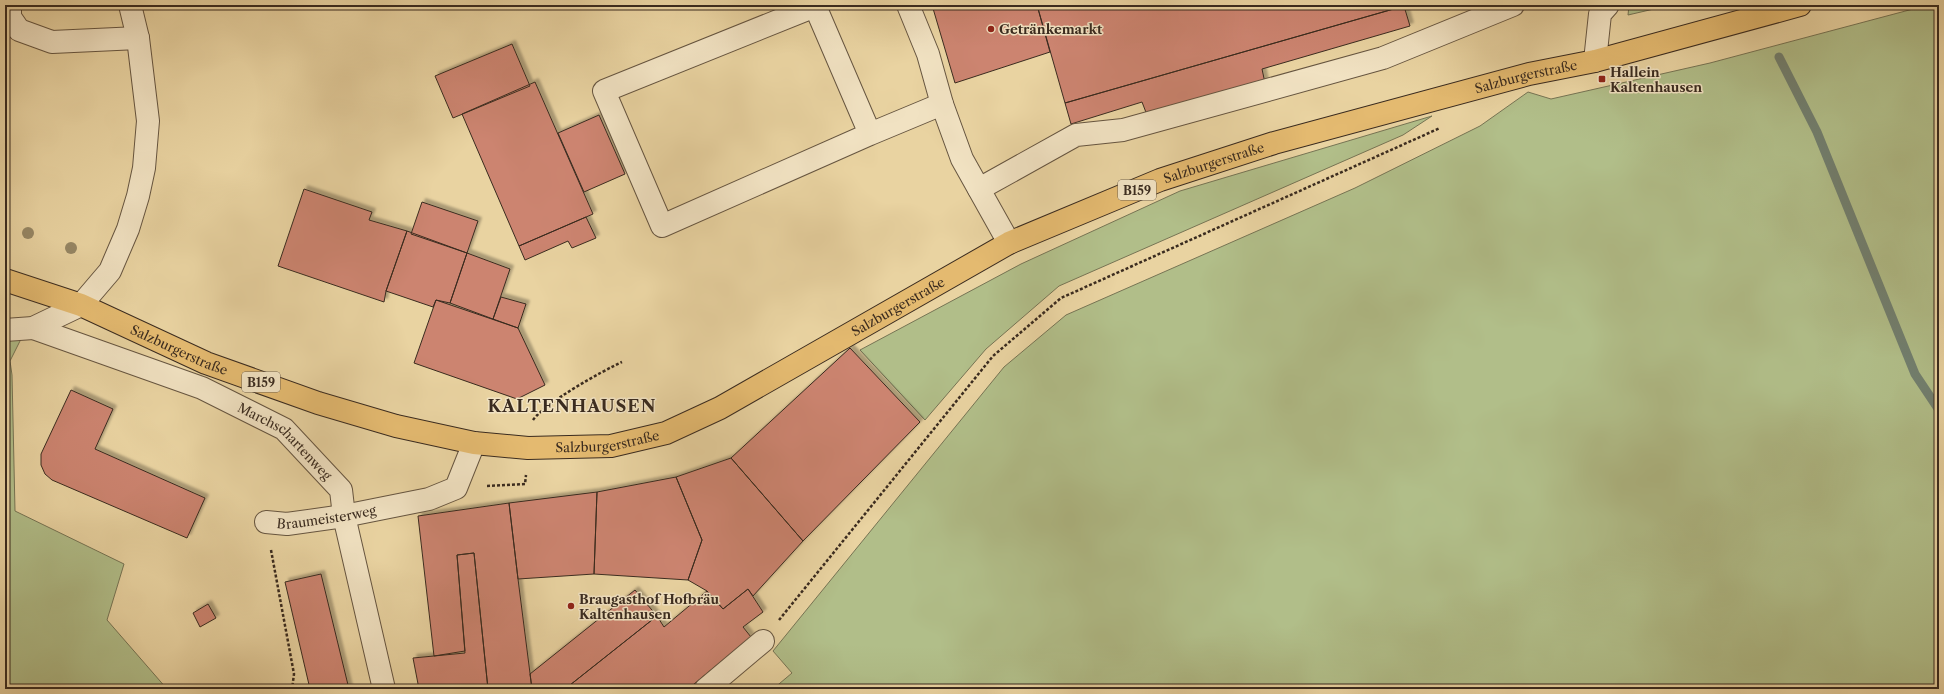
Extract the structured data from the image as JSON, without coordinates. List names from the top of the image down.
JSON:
{
  "streets": {
    "main road": ["Salzburgerstraße", "B159"],
    "street": ["Marchschartenweg", "Braumeisterweg"]
  },
  "crossings": [
    ["Salzburgerstraße", "Braumeisterweg"],
    ["Marchschartenweg", "Braumeisterweg"]
  ],
  "districts": ["KALTENHAUSEN"],
  "places": {
    "other": ["Getränkemarkt", "Braugasthof Hofbräu Kaltenhausen"],
    "transit": ["Hallein Kaltenhausen"]
  }
}
